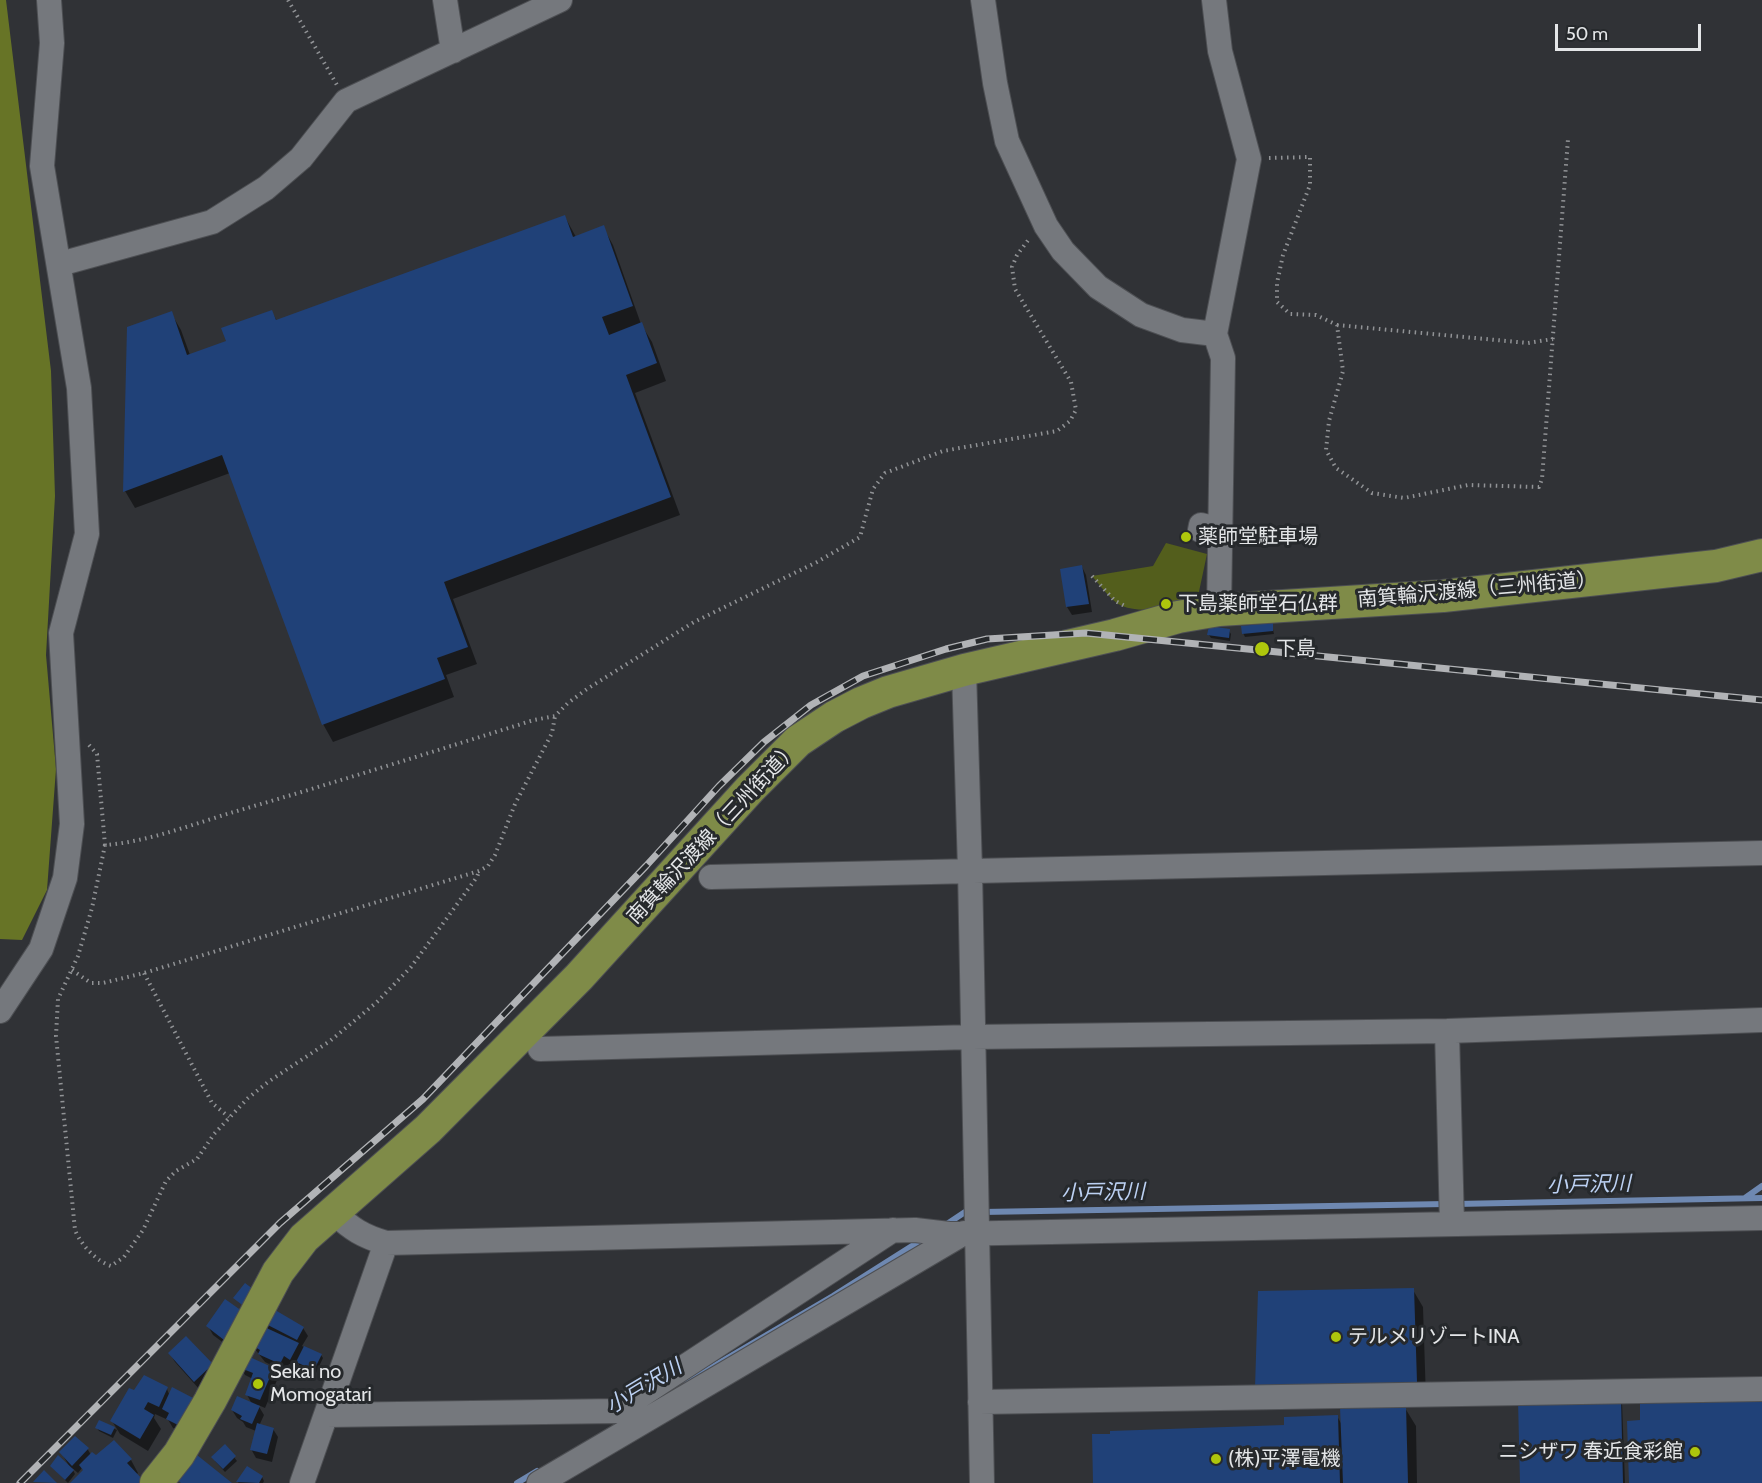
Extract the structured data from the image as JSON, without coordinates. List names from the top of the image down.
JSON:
{
  "streets": {
    "main road": ["南箕輪沢渡線（三州街道）"]
  },
  "water": ["小戸沢川"],
  "places": [
    "薬師堂駐車場",
    "下島薬師堂石仏群",
    "下島",
    "テルメリゾートINA",
    "Sekai no Momogatari",
    "ニシザワ 春近食彩館",
    "(株)平澤電機"
  ],
  "scale_bar": "50 m"
}
